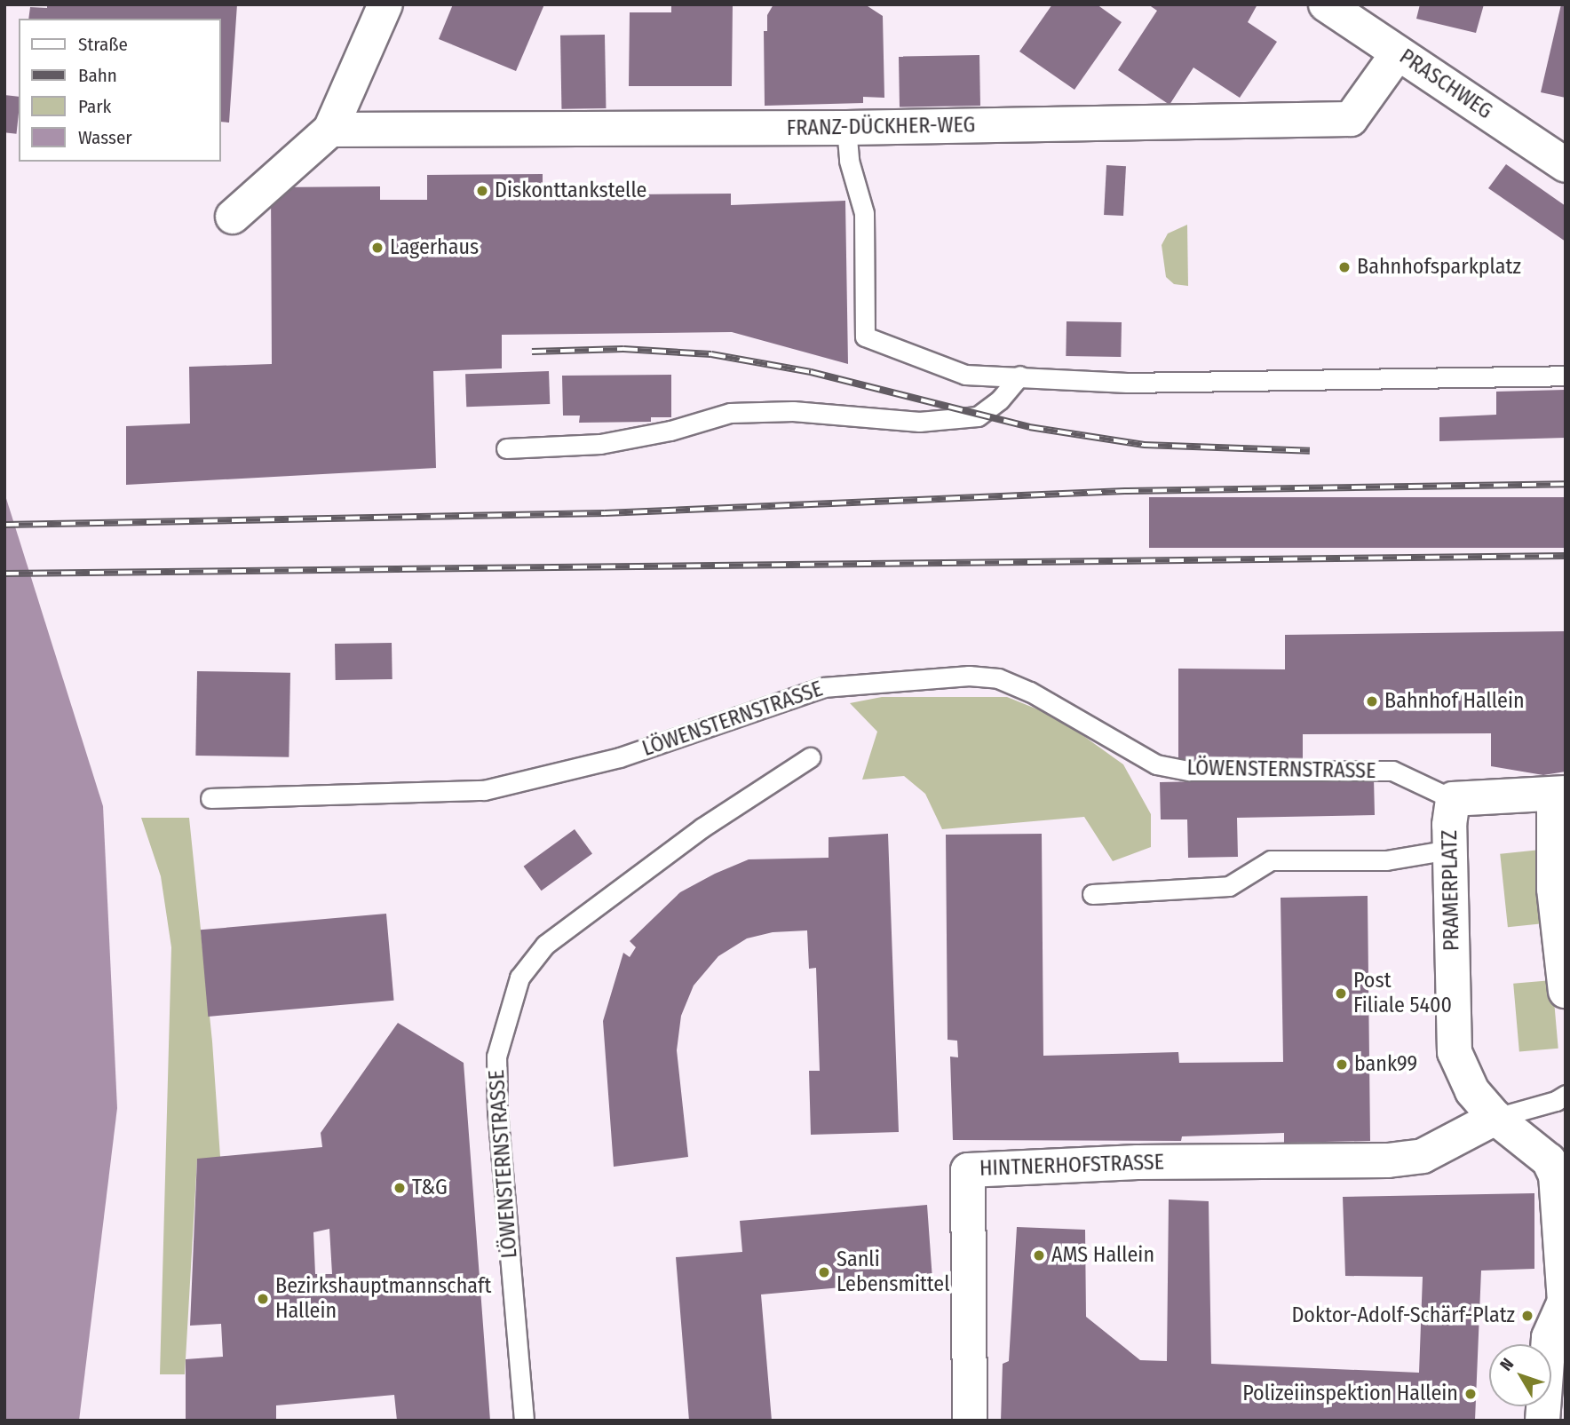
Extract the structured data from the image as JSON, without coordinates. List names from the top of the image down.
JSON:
{
  "streets": {
    "street": [
      "PRASCHWEG",
      "FRANZ-DÜCKHER-WEG",
      "LÖWENSTERNSTRASSE",
      "PRAMERPLATZ",
      "HINTNERHOFSTRASSE"
    ]
  },
  "crossings": [
    ["PRASCHWEG", "FRANZ-DÜCKHER-WEG"],
    ["LÖWENSTERNSTRASSE", "PRAMERPLATZ"],
    ["PRAMERPLATZ", "HINTNERHOFSTRASSE"]
  ],
  "places": [
    "Diskonttankstelle",
    "Lagerhaus",
    "Bahnhofsparkplatz",
    "Bahnhof Hallein",
    "Post Filiale 5400",
    "bank99",
    "T&G",
    "AMS Hallein",
    "Sanli Lebensmittel",
    "Bezirkshauptmannschaft Hallein",
    "Doktor-Adolf-Schärf-Platz",
    "Polizeiinspektion Hallein"
  ],
  "legend": [
    "Straße",
    "Bahn",
    "Park",
    "Wasser"
  ],
  "north": "top left"
}
